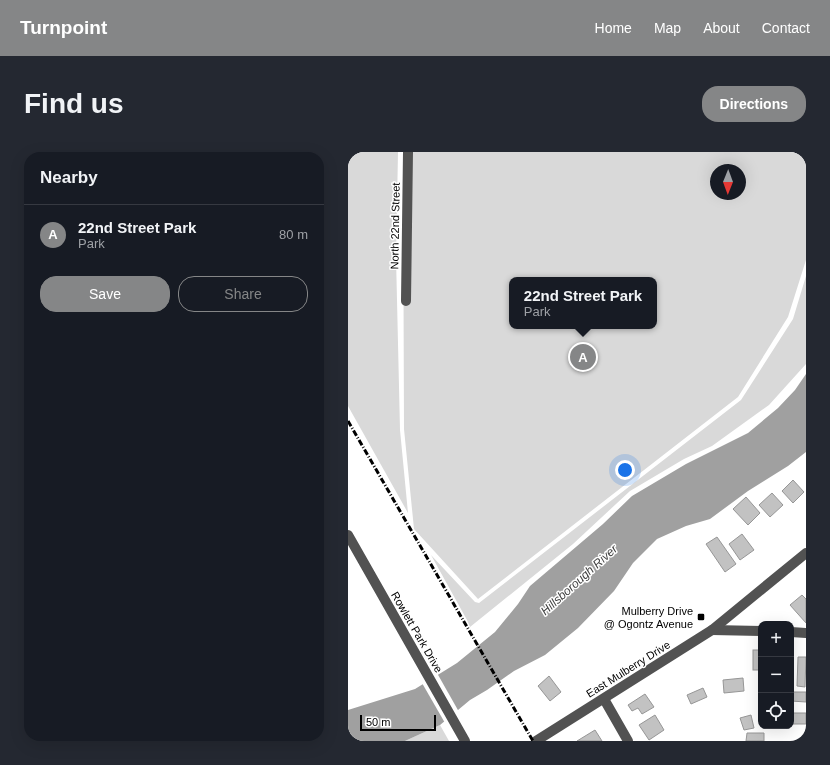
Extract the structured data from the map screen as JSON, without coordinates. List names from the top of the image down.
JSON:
{
  "streets": {
    "street": ["North 22nd Street", "Rowlett Park Drive", "East Mulberry Drive"]
  },
  "water": ["Hillsborough River"],
  "places": {
    "transit": ["Mulberry Drive @ Ogontz Avenue"]
  },
  "scale_bar": "50 m",
  "north": "bottom",
  "page": {
    "header": "Turnpoint",
    "nav": [
      "Home",
      "Map",
      "About",
      "Contact"
    ],
    "buttons": [
      "Directions",
      ["Save", "Share"]
    ],
    "title": "Find us",
    "heading": "Nearby",
    "list": [
      {
        "mark": "A",
        "name": "22nd Street Park",
        "note": "Park",
        "value": "80 m"
      }
    ],
    "popup": ["22nd Street Park", "Park"],
    "pins": "A",
    "map_buttons": ["+", "−"],
    "scale": "50 m"
  }
}
